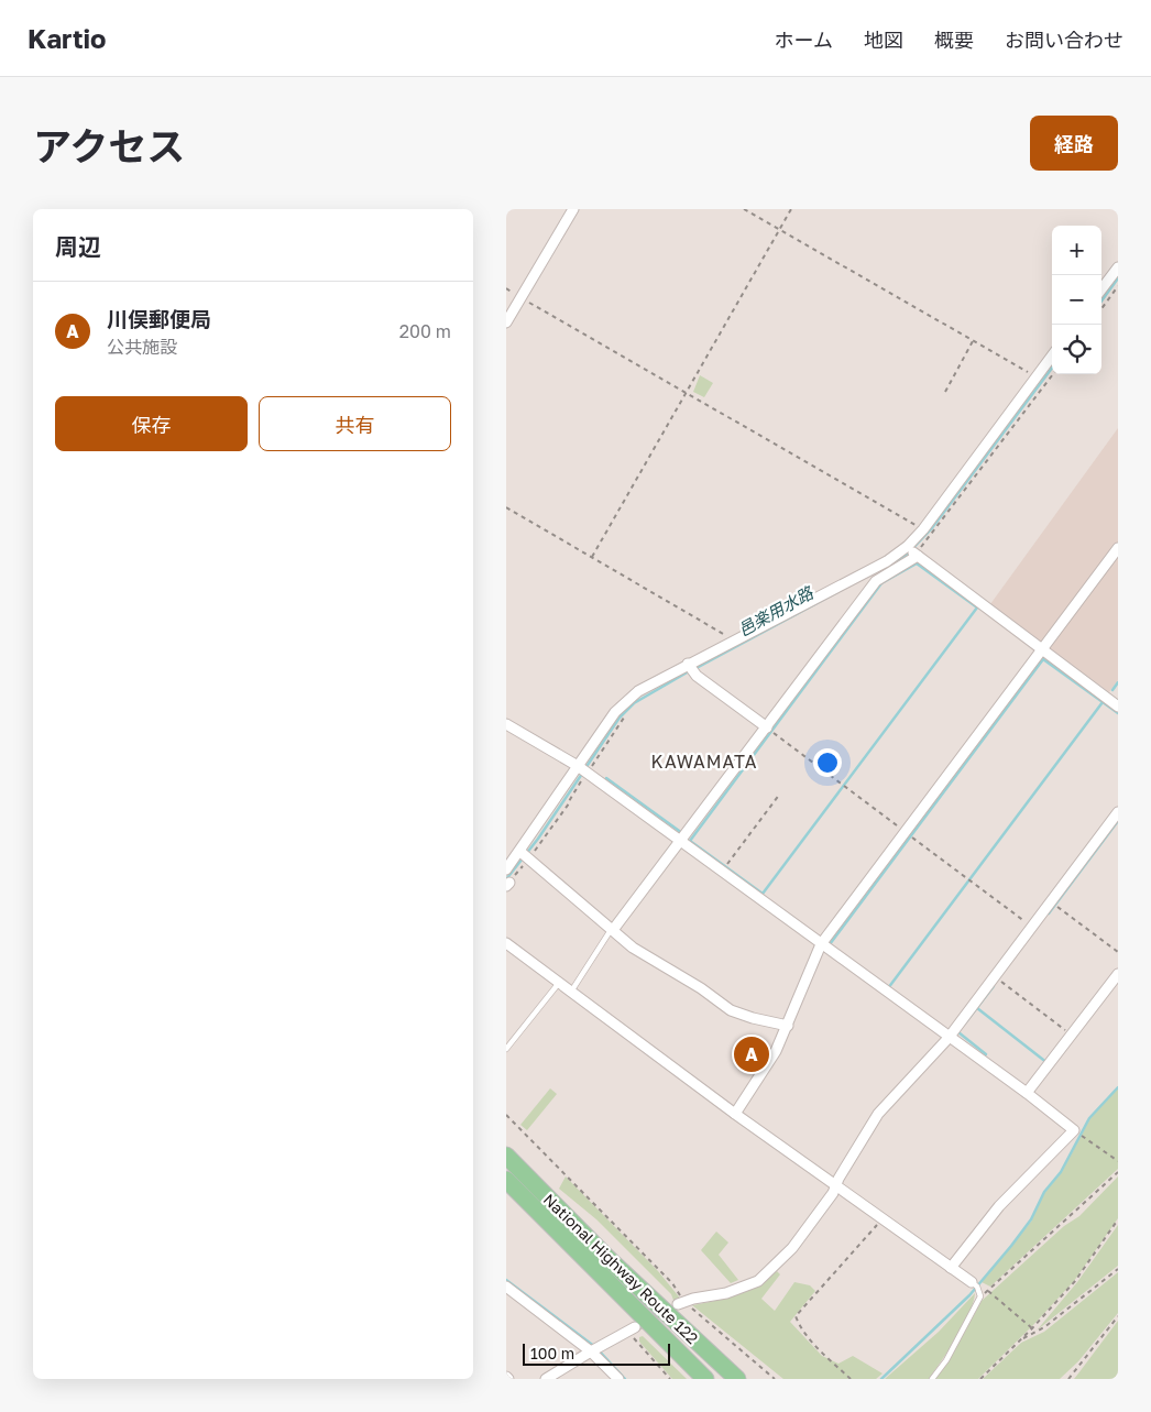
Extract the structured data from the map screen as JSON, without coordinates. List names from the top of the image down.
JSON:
{
  "streets": {
    "highway": ["National Highway Route 122"]
  },
  "districts": ["KAWAMATA"],
  "water": ["邑楽用水路"],
  "scale_bar": "100 m",
  "page": {
    "header": "Kartio",
    "nav": [
      "ホーム",
      "地図",
      "概要",
      "お問い合わせ"
    ],
    "title": "アクセス",
    "buttons": [
      "経路",
      ["保存", "共有"]
    ],
    "heading": "周辺",
    "map_buttons": ["+", "−"],
    "list": [
      {
        "mark": "A",
        "name": "川俣郵便局",
        "note": "公共施設",
        "value": "200 m"
      }
    ],
    "pins": "A",
    "scale": "100 m"
  }
}
